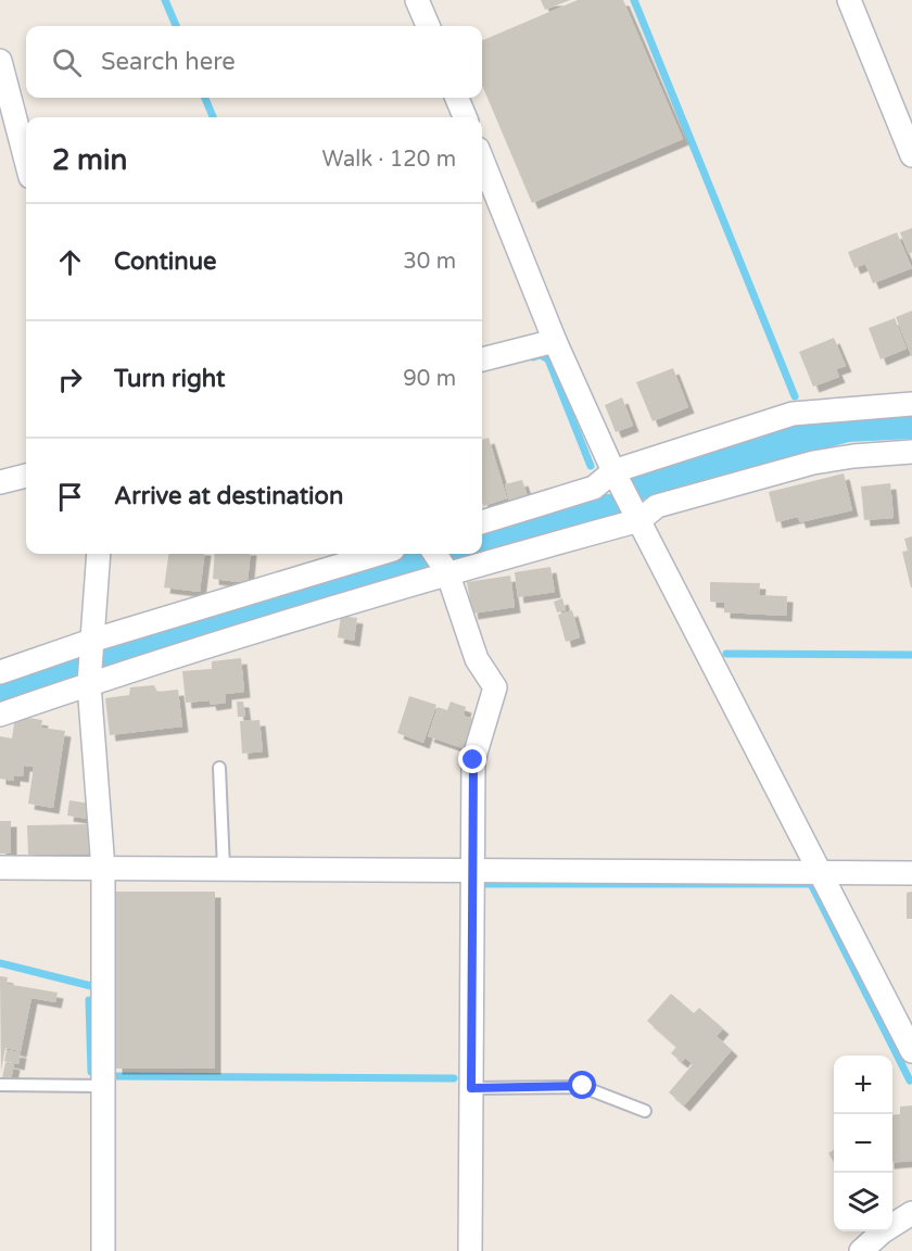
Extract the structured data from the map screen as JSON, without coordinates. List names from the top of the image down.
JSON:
{
  "page": {
    "search": "Search here",
    "heading": ["2 min", "Walk · 120 m"],
    "list": [
      ["Continue", "30 m"],
      ["Turn right", "90 m"],
      "Arrive at destination"
    ],
    "map_buttons": ["+", "−"]
  }
}
